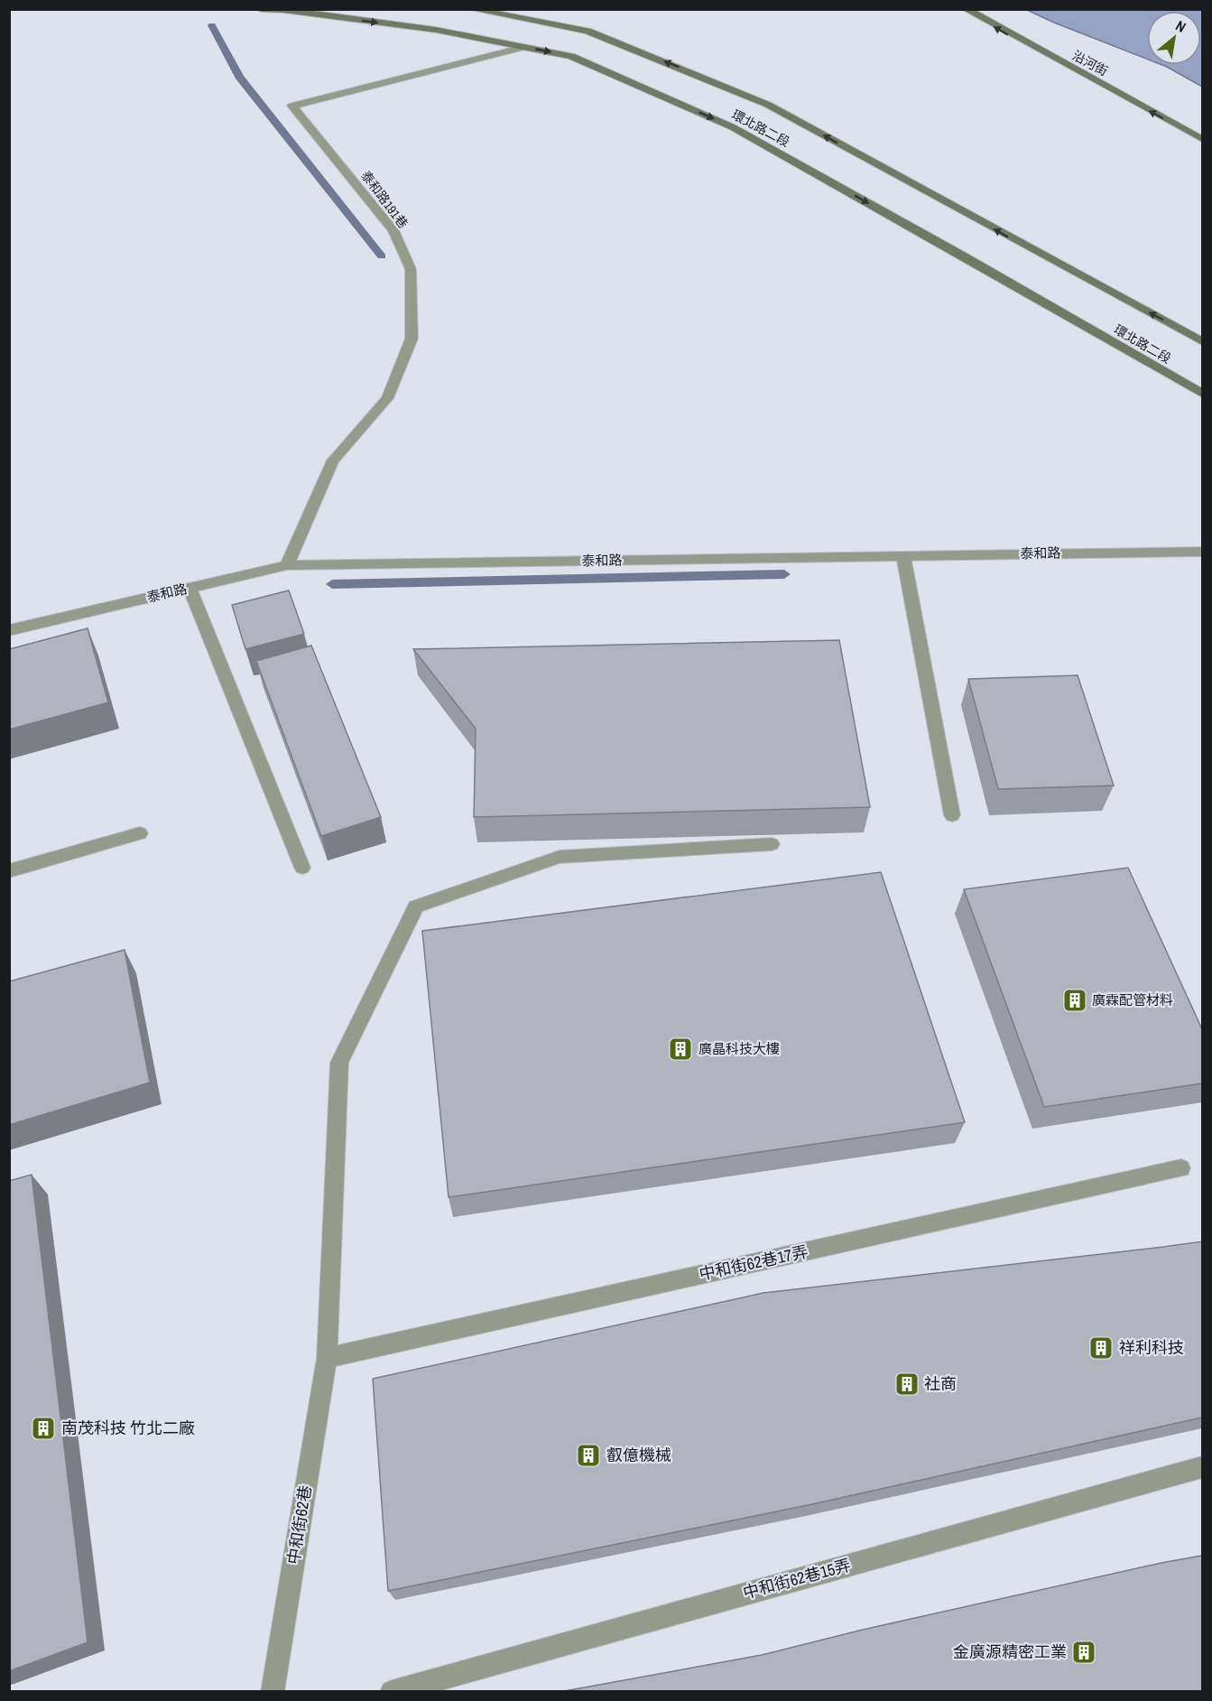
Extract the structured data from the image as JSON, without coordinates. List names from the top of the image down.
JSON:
{
  "streets": {
    "street": [
      "沿河街",
      "環北路二段",
      "泰和路191巷",
      "泰和路",
      "中和街62巷17弄",
      "中和街62巷",
      "中和街62巷15弄"
    ]
  },
  "crossings": [
    ["環北路二段", "泰和路191巷"],
    ["泰和路191巷", "泰和路"],
    ["中和街62巷17弄", "中和街62巷"]
  ],
  "one_way": ["沿河街"],
  "places": {
    "building": [
      "廣霖配管材料",
      "廣晶科技大樓",
      "祥利科技",
      "社商",
      "南茂科技 竹北二廠",
      "叡億機械",
      "金廣源精密工業"
    ]
  },
  "north": "top right"
}
